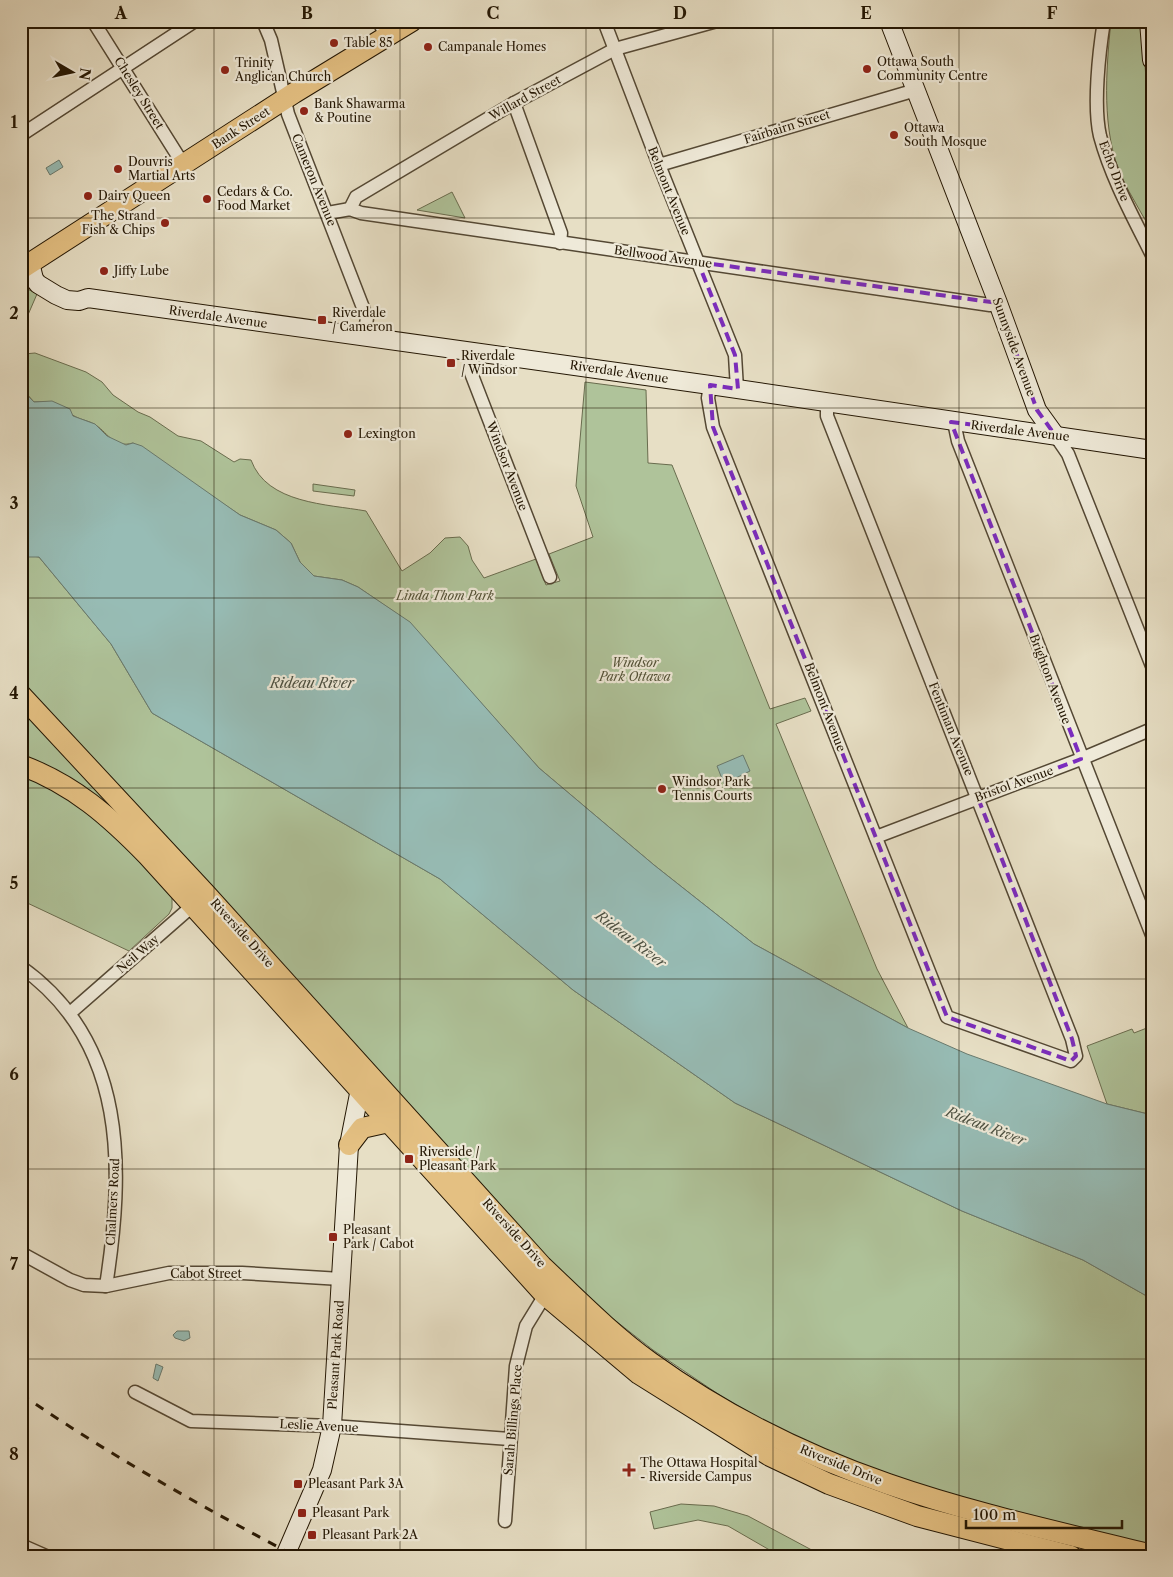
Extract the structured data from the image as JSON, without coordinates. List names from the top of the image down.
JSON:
{
  "streets": {
    "main road": ["Bank Street", "Riverside Drive"],
    "street": [
      "Chesley Street",
      "Willard Street",
      "Fairbairn Street",
      "Echo Drive",
      "Cameron Avenue",
      "Belmont Avenue",
      "Bellwood Avenue",
      "Riverdale Avenue",
      "Sunnyside Avenue",
      "Windsor Avenue",
      "Brighton Avenue",
      "Fentiman Avenue",
      "Bristol Avenue",
      "Neil Way",
      "Chalmers Road",
      "Cabot Street",
      "Pleasant Park Road",
      "Sarah Billings Place",
      "Leslie Avenue"
    ]
  },
  "crossings": [
    ["Chesley Street", "Bank Street"],
    ["Willard Street", "Belmont Avenue"],
    ["Willard Street", "Bellwood Avenue"],
    ["Fairbairn Street", "Belmont Avenue"],
    ["Fairbairn Street", "Sunnyside Avenue"],
    ["Bank Street", "Cameron Avenue"],
    ["Bank Street", "Riverdale Avenue"],
    ["Cameron Avenue", "Bellwood Avenue"],
    ["Cameron Avenue", "Riverdale Avenue"],
    ["Belmont Avenue", "Bellwood Avenue"],
    ["Belmont Avenue", "Riverdale Avenue"],
    ["Belmont Avenue", "Fentiman Avenue"],
    ["Belmont Avenue", "Bristol Avenue"],
    ["Bellwood Avenue", "Sunnyside Avenue"],
    ["Riverdale Avenue", "Sunnyside Avenue"],
    ["Riverdale Avenue", "Windsor Avenue"],
    ["Riverdale Avenue", "Brighton Avenue"],
    ["Riverdale Avenue", "Fentiman Avenue"],
    ["Brighton Avenue", "Bristol Avenue"],
    ["Fentiman Avenue", "Bristol Avenue"],
    ["Riverside Drive", "Neil Way"],
    ["Riverside Drive", "Pleasant Park Road"],
    ["Riverside Drive", "Sarah Billings Place"],
    ["Neil Way", "Chalmers Road"],
    ["Chalmers Road", "Cabot Street"],
    ["Cabot Street", "Pleasant Park Road"],
    ["Pleasant Park Road", "Leslie Avenue"],
    ["Sarah Billings Place", "Leslie Avenue"]
  ],
  "water": ["Rideau River"],
  "parks": ["Linda Thom Park", "Windsor Park Ottawa"],
  "places": {
    "other": [
      "Table 85",
      "Campanale Homes",
      "Ottawa South Community Centre",
      "Trinity Anglican Church",
      "Bank Shawarma & Poutine",
      "Ottawa South Mosque",
      "Douvris Martial Arts",
      "Dairy Queen",
      "Cedars & Co. Food Market",
      "The Strand Fish & Chips",
      "Jiffy Lube",
      "Lexington",
      "Windsor Park Tennis Courts"
    ],
    "transit": [
      "Riverdale / Cameron",
      "Riverdale / Windsor",
      "Riverside / Pleasant Park",
      "Pleasant Park / Cabot",
      "Pleasant Park 3A",
      "Pleasant Park",
      "Pleasant Park 2A"
    ],
    "health": ["The Ottawa Hospital - Riverside Campus"]
  },
  "scale_bar": "100 m",
  "north": "right",
  "grid": {
    "columns": [
      "A",
      "B",
      "C",
      "D",
      "E",
      "F"
    ],
    "rows": [
      "1",
      "2",
      "3",
      "4",
      "5",
      "6",
      "7",
      "8"
    ]
  }
}
